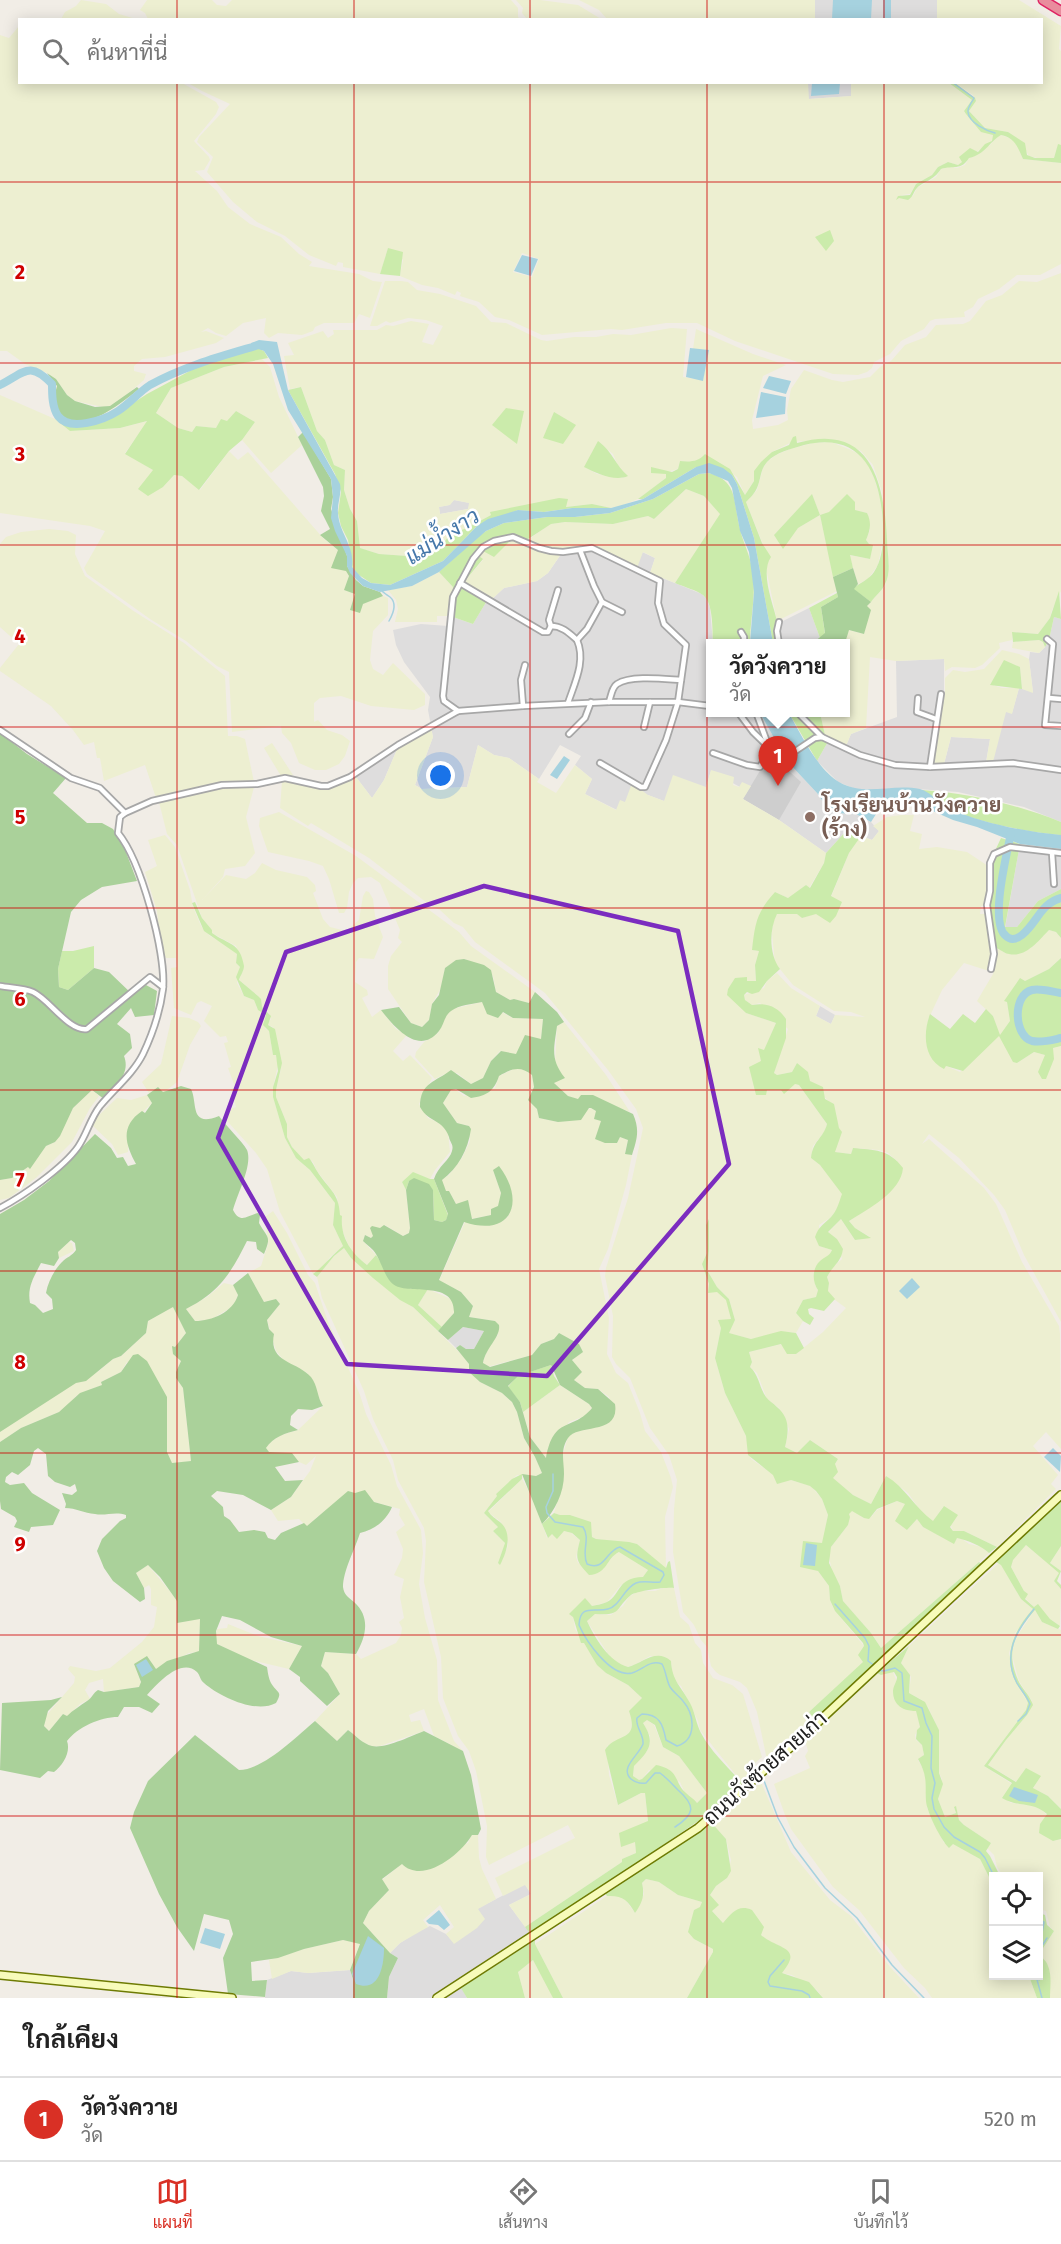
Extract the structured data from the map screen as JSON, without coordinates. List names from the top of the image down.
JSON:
{
  "streets": {
    "main road": ["ถนนวังซ้ายสายเก่า"]
  },
  "water": ["แม่น้ำงาว"],
  "places": ["โรงเรียนบ้านวังควาย (ร้าง)"],
  "page": {
    "search": "ค้นหาที่นี่",
    "popup": ["วัดวังควาย", "วัด"],
    "pins": "1",
    "heading": "ใกล้เคียง",
    "list": [
      {
        "mark": "1",
        "name": "วัดวังควาย",
        "note": "วัด",
        "value": "520 m"
      }
    ],
    "nav": ["แผนที่", "เส้นทาง", "บันทึกไว้"]
  },
  "grid": {
    "rows": [
      "2",
      "3",
      "4",
      "5",
      "6",
      "7",
      "8",
      "9"
    ]
  }
}
